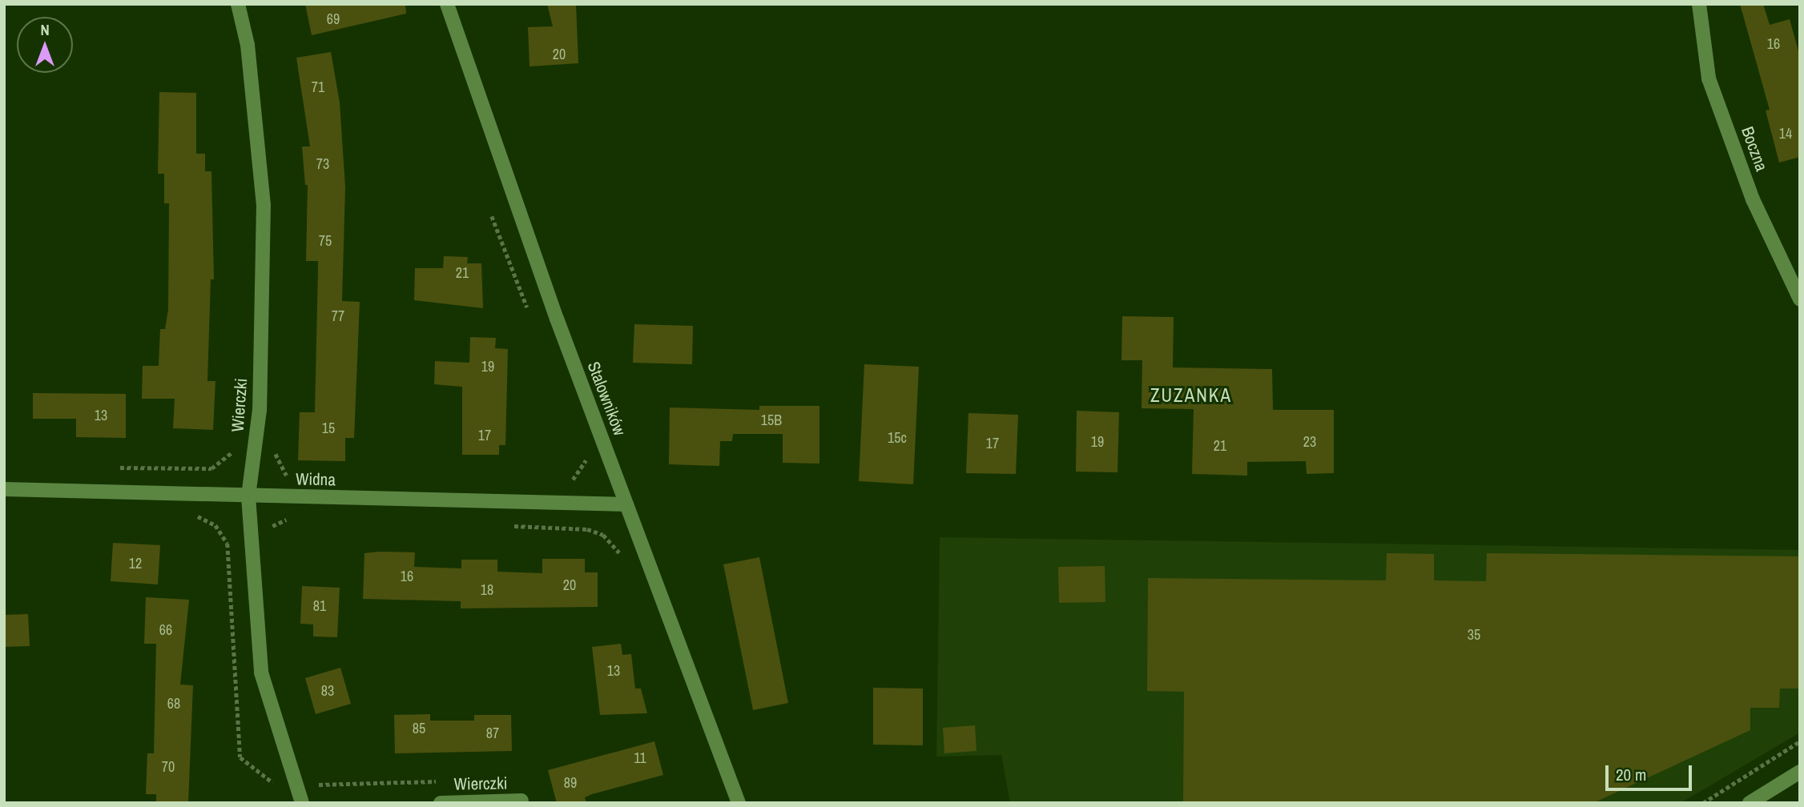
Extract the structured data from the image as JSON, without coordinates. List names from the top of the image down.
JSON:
{
  "streets": {
    "street": [
      "Boczna",
      "Stalowników",
      "Wierczki",
      "Widna"
    ]
  },
  "crossings": [
    ["Stalowników", "Widna"],
    ["Wierczki", "Widna"]
  ],
  "districts": ["ZUZANKA"],
  "house_numbers": [
    "69",
    "16",
    "20",
    "71",
    "14",
    "73",
    "75",
    "21",
    "77",
    "19",
    "13",
    "15B",
    "15",
    "17",
    "15c",
    "19",
    "23",
    "17",
    "21",
    "12",
    "16",
    "20",
    "18",
    "81",
    "66",
    "35",
    "13",
    "83",
    "68",
    "85",
    "87",
    "11",
    "70",
    "89"
  ],
  "scale_bar": "20 m",
  "north": "top"
}
